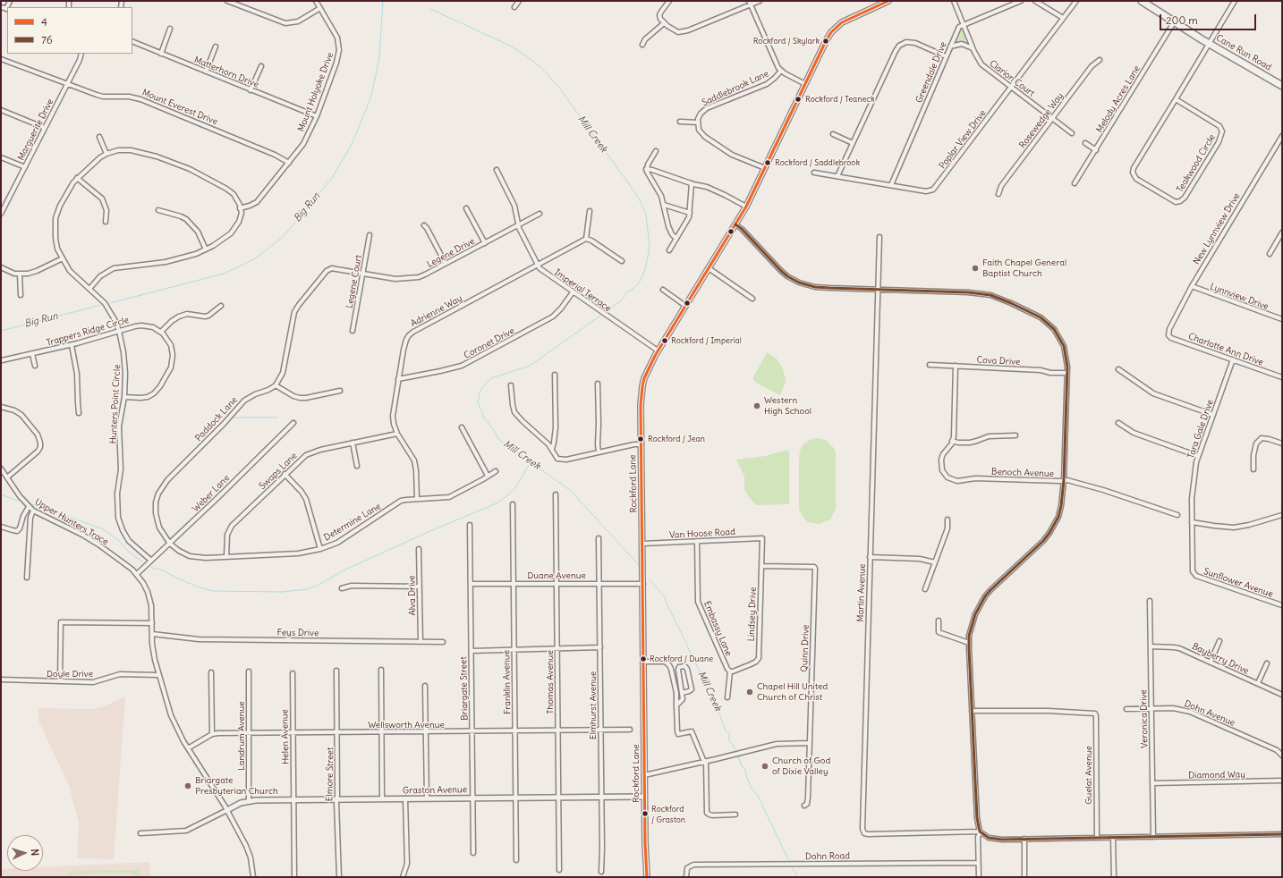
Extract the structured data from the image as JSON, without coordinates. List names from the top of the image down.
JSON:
{
  "streets": {
    "highway": ["Cane Run Road"],
    "main road": ["Rockford Lane"],
    "street": [
      "Matterhorn Drive",
      "Greendale Drive",
      "Clarion Court",
      "Saddlebrook Lane",
      "Mount Holyoke Drive",
      "Melody Acres Lane",
      "Mount Everest Drive",
      "Rosewedge Way",
      "Marguerite Drive",
      "Poplar View Drive",
      "Teakwood Circle",
      "New Lynnview Drive",
      "Legene Drive",
      "Legene Court",
      "Imperial Terrace",
      "Lynnview Drive",
      "Adrienne Way",
      "Trappers Ridge Circle",
      "Coronet Drive",
      "Charlotte Ann Drive",
      "Cova Drive",
      "Hunters Point Circle",
      "Paddock Lane",
      "Tara Gale Drive",
      "Swaps Lane",
      "Benoch Avenue",
      "Weber Lane",
      "Upper Hunters Trace",
      "Determine Lane",
      "Van Hoose Road",
      "Duane Avenue",
      "Sunflower Avenue",
      "Martin Avenue",
      "Alva Drive",
      "Lindsey Drive",
      "Embassy Lane",
      "Feys Drive",
      "Quinn Drive",
      "Bayberry Drive",
      "Doyle Drive",
      "Franklin Avenue",
      "Thomas Avenue",
      "Briargate Street",
      "Elmhurst Avenue",
      "Dohn Avenue",
      "Veronica Drive",
      "Wellsworth Avenue",
      "Landrum Avenue",
      "Helen Avenue",
      "Elmore Street",
      "Guelat Avenue",
      "Diamond Way",
      "Graston Avenue",
      "Dohn Road"
    ]
  },
  "crossings": [
    ["Cane Run Road", "Melody Acres Lane"],
    ["Cane Run Road", "Teakwood Circle"],
    ["Matterhorn Drive", "Mount Holyoke Drive"],
    ["Greendale Drive", "Clarion Court"],
    ["Greendale Drive", "Poplar View Drive"],
    ["Clarion Court", "Rosewedge Way"],
    ["Clarion Court", "Poplar View Drive"],
    ["Mount Holyoke Drive", "Mount Everest Drive"],
    ["Mount Holyoke Drive", "Hunters Point Circle"],
    ["Mount Everest Drive", "Marguerite Drive"],
    ["New Lynnview Drive", "Lynnview Drive"],
    ["New Lynnview Drive", "Charlotte Ann Drive"],
    ["Legene Drive", "Legene Court"],
    ["Legene Drive", "Imperial Terrace"],
    ["Imperial Terrace", "Adrienne Way"],
    ["Imperial Terrace", "Coronet Drive"],
    ["Imperial Terrace", "Rockford Lane"],
    ["Adrienne Way", "Coronet Drive"],
    ["Adrienne Way", "Swaps Lane"],
    ["Adrienne Way", "Determine Lane"],
    ["Trappers Ridge Circle", "Hunters Point Circle"],
    ["Charlotte Ann Drive", "Tara Gale Drive"],
    ["Hunters Point Circle", "Weber Lane"],
    ["Paddock Lane", "Weber Lane"],
    ["Paddock Lane", "Determine Lane"],
    ["Tara Gale Drive", "Sunflower Avenue"],
    ["Swaps Lane", "Determine Lane"],
    ["Rockford Lane", "Van Hoose Road"],
    ["Rockford Lane", "Duane Avenue"],
    ["Rockford Lane", "Graston Avenue"],
    ["Weber Lane", "Upper Hunters Trace"],
    ["Weber Lane", "Determine Lane"],
    ["Upper Hunters Trace", "Feys Drive"],
    ["Upper Hunters Trace", "Doyle Drive"],
    ["Upper Hunters Trace", "Wellsworth Avenue"],
    ["Upper Hunters Trace", "Graston Avenue"],
    ["Van Hoose Road", "Lindsey Drive"],
    ["Van Hoose Road", "Embassy Lane"],
    ["Duane Avenue", "Franklin Avenue"],
    ["Duane Avenue", "Thomas Avenue"],
    ["Duane Avenue", "Briargate Street"],
    ["Duane Avenue", "Elmhurst Avenue"],
    ["Alva Drive", "Feys Drive"],
    ["Lindsey Drive", "Embassy Lane"],
    ["Lindsey Drive", "Quinn Drive"],
    ["Bayberry Drive", "Veronica Drive"],
    ["Franklin Avenue", "Wellsworth Avenue"],
    ["Franklin Avenue", "Graston Avenue"],
    ["Thomas Avenue", "Wellsworth Avenue"],
    ["Thomas Avenue", "Graston Avenue"],
    ["Briargate Street", "Wellsworth Avenue"],
    ["Briargate Street", "Graston Avenue"],
    ["Elmhurst Avenue", "Wellsworth Avenue"],
    ["Elmhurst Avenue", "Graston Avenue"],
    ["Dohn Avenue", "Veronica Drive"],
    ["Veronica Drive", "Diamond Way"],
    ["Wellsworth Avenue", "Landrum Avenue"],
    ["Wellsworth Avenue", "Helen Avenue"],
    ["Wellsworth Avenue", "Elmore Street"],
    ["Landrum Avenue", "Graston Avenue"],
    ["Helen Avenue", "Graston Avenue"],
    ["Elmore Street", "Graston Avenue"]
  ],
  "water": ["Mill Creek", "Big Run"],
  "places": [
    "Rockford / Skylark",
    "Rockford / Teaneck",
    "Rockford / Saddlebrook",
    "Faith Chapel General Baptist Church",
    "Rockford / Imperial",
    "Western High School",
    "Rockford / Jean",
    "Rockford / Duane",
    "Chapel Hill United Church of Christ",
    "Church of God of Dixie Valley",
    "Briargate Presbyterian Church",
    "Rockford / Graston"
  ],
  "lines": ["transit line 4", "transit line 76"],
  "legend": ["4", "76"],
  "scale_bar": "200 m",
  "north": "right"
}
